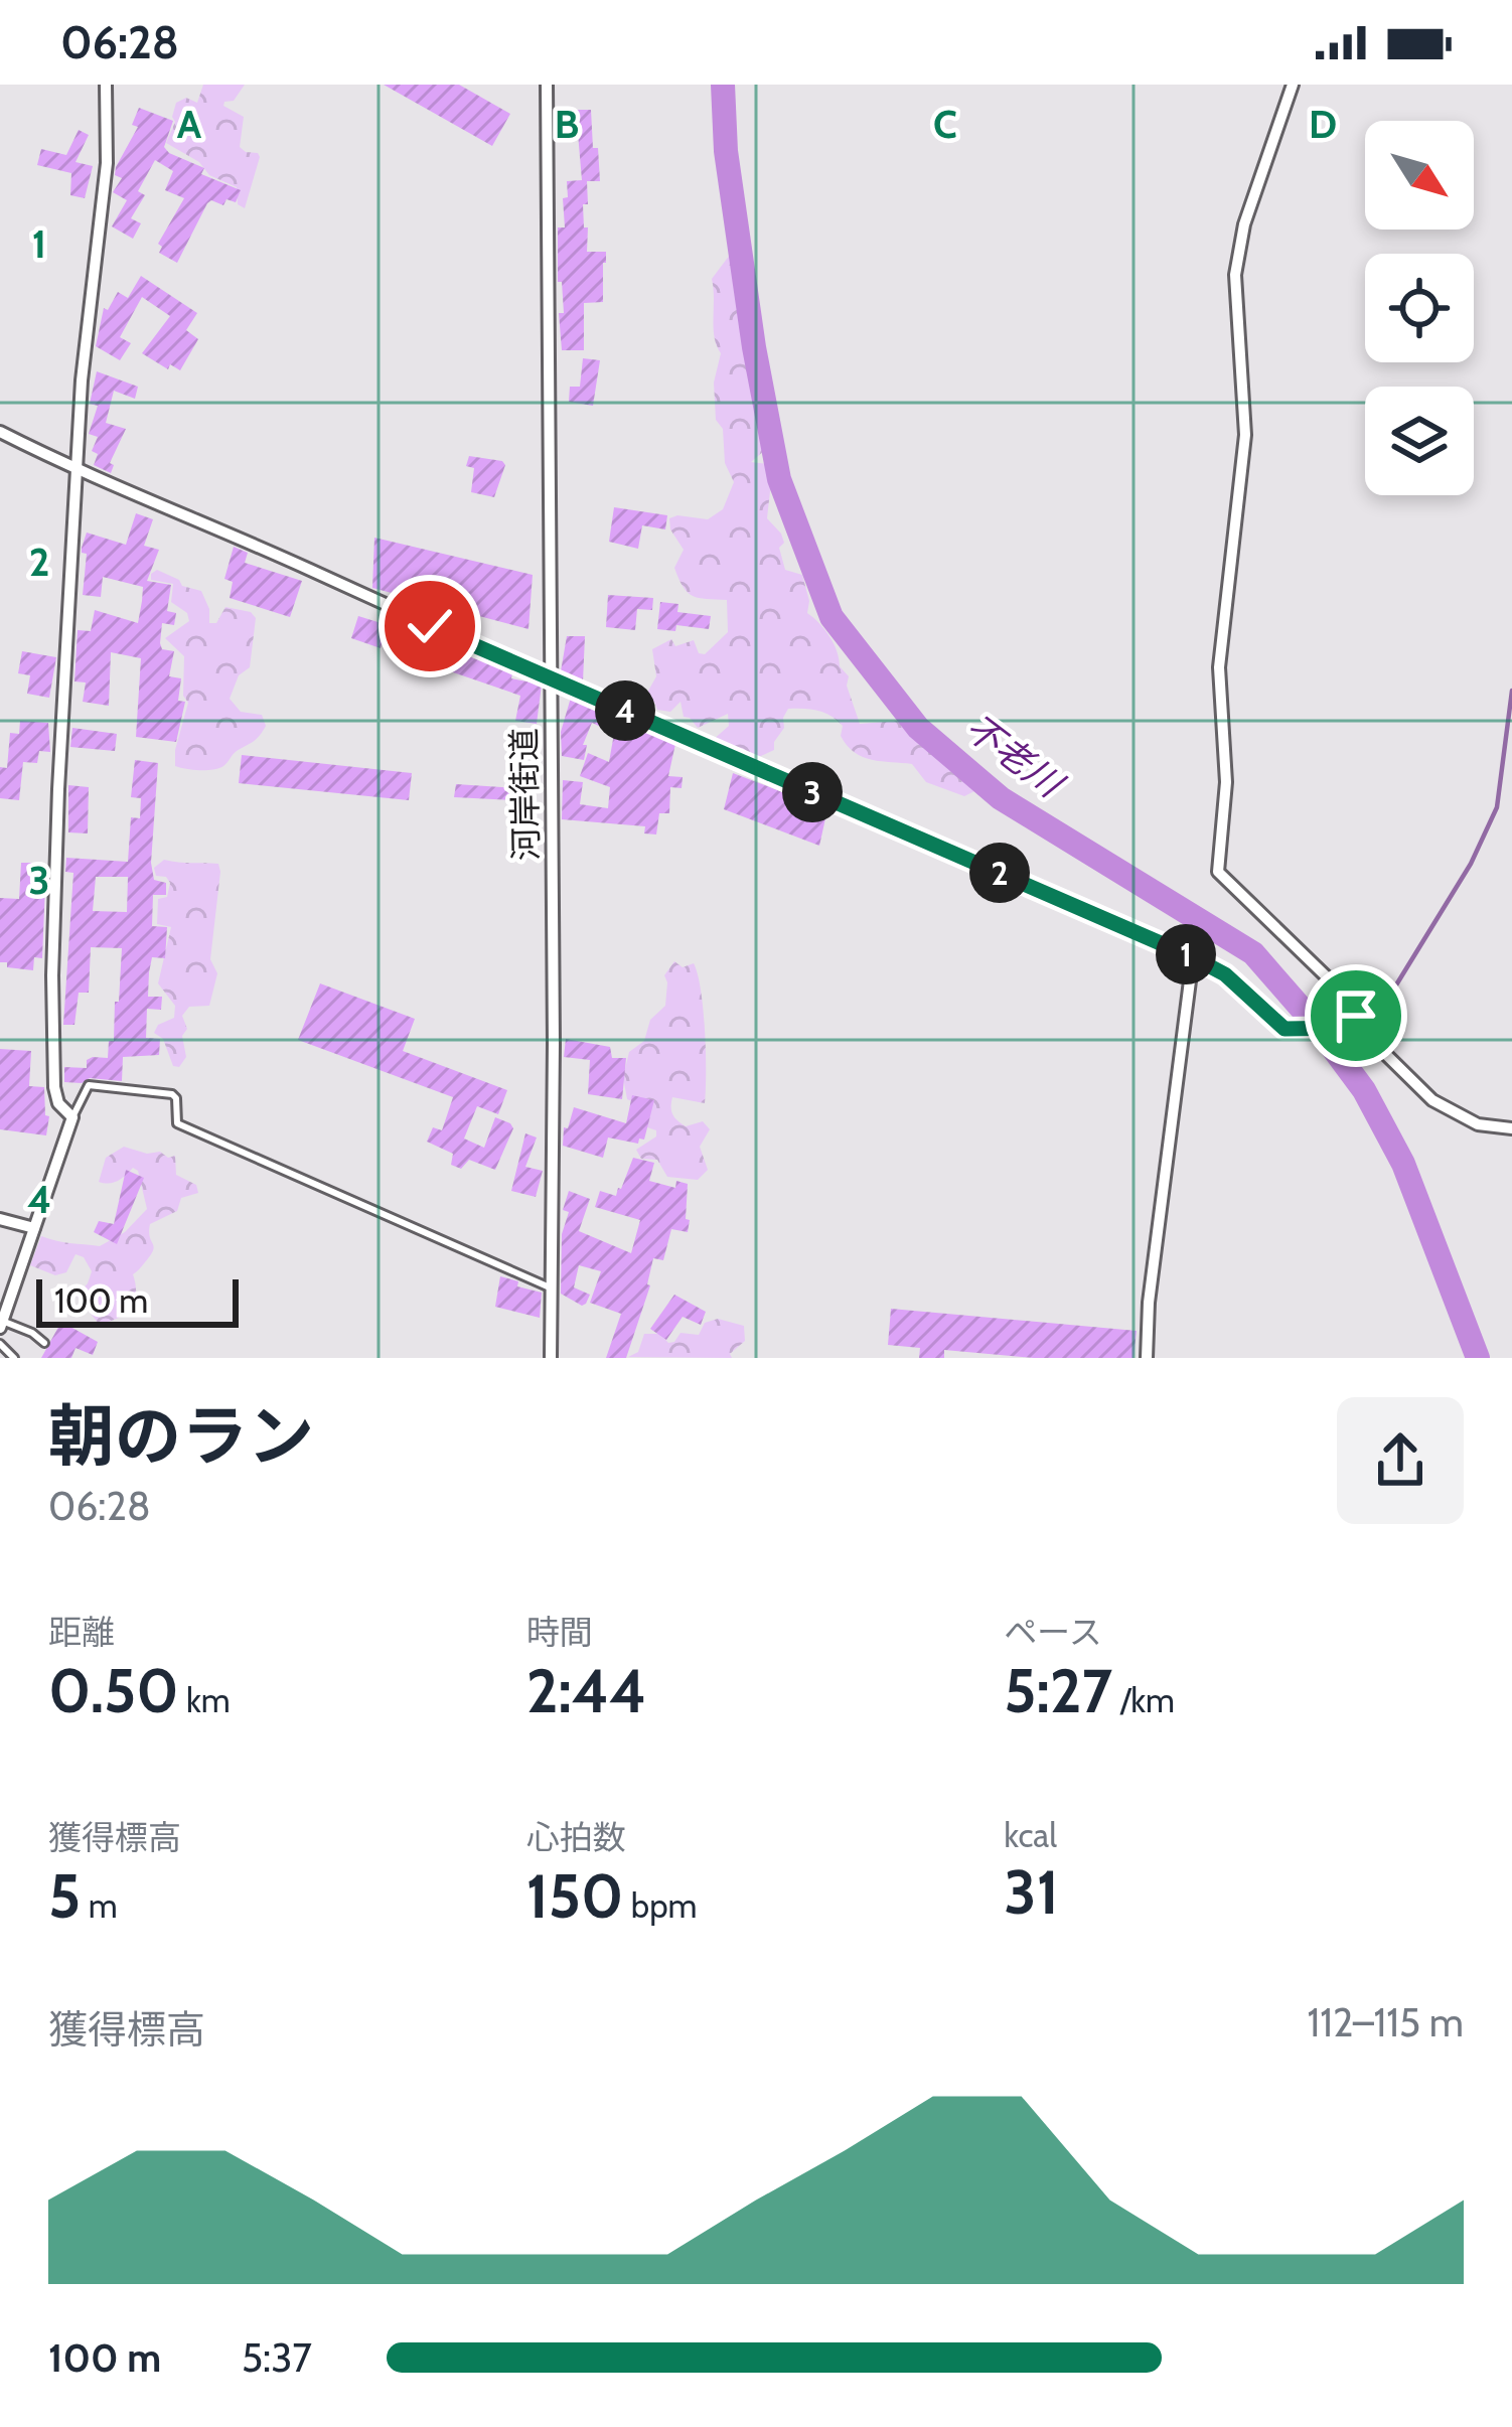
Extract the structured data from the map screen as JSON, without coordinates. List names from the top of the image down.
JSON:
{
  "streets": {
    "street": ["河岸街道"]
  },
  "water": ["不老川"],
  "scale_bar": "100 m",
  "north": "bottom right",
  "page": {
    "status": "06:28",
    "pins": [
      "4",
      "3",
      "2",
      "1"
    ],
    "scale": "100 m",
    "heading": ["朝のラン", "06:28"],
    "stats": [
      ["距離", "0.50 km"],
      ["時間", "2:44"],
      ["ペース", "5:27 /km"],
      ["獲得標高", "5 m"],
      ["心拍数", "150 bpm"],
      ["kcal", "31"]
    ],
    "chart": ["獲得標高", "112–115 m"],
    "list": [
      {
        "name": "100 m",
        "note": "5:37"
      }
    ]
  },
  "grid": {
    "columns": [
      "A",
      "B",
      "C",
      "D"
    ],
    "rows": [
      "1",
      "2",
      "3",
      "4"
    ]
  }
}
